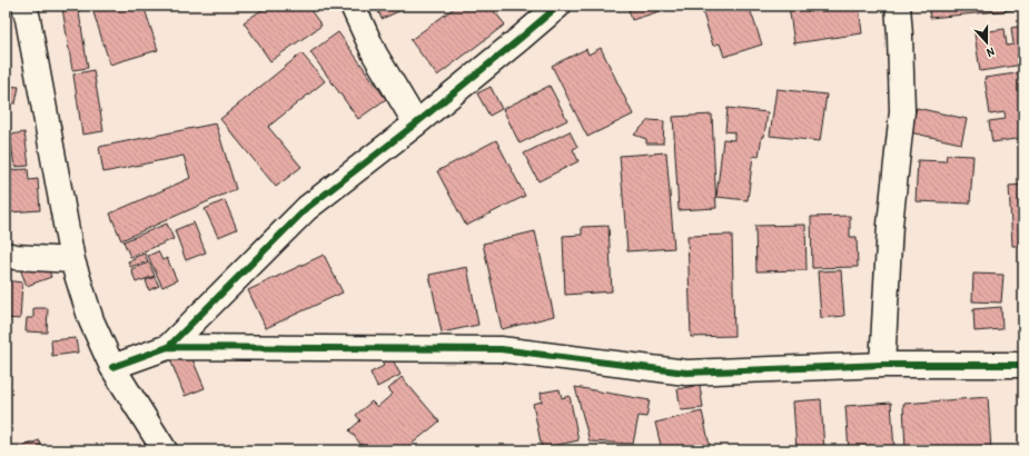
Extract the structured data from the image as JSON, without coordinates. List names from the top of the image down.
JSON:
{
  "north": "bottom"
}
